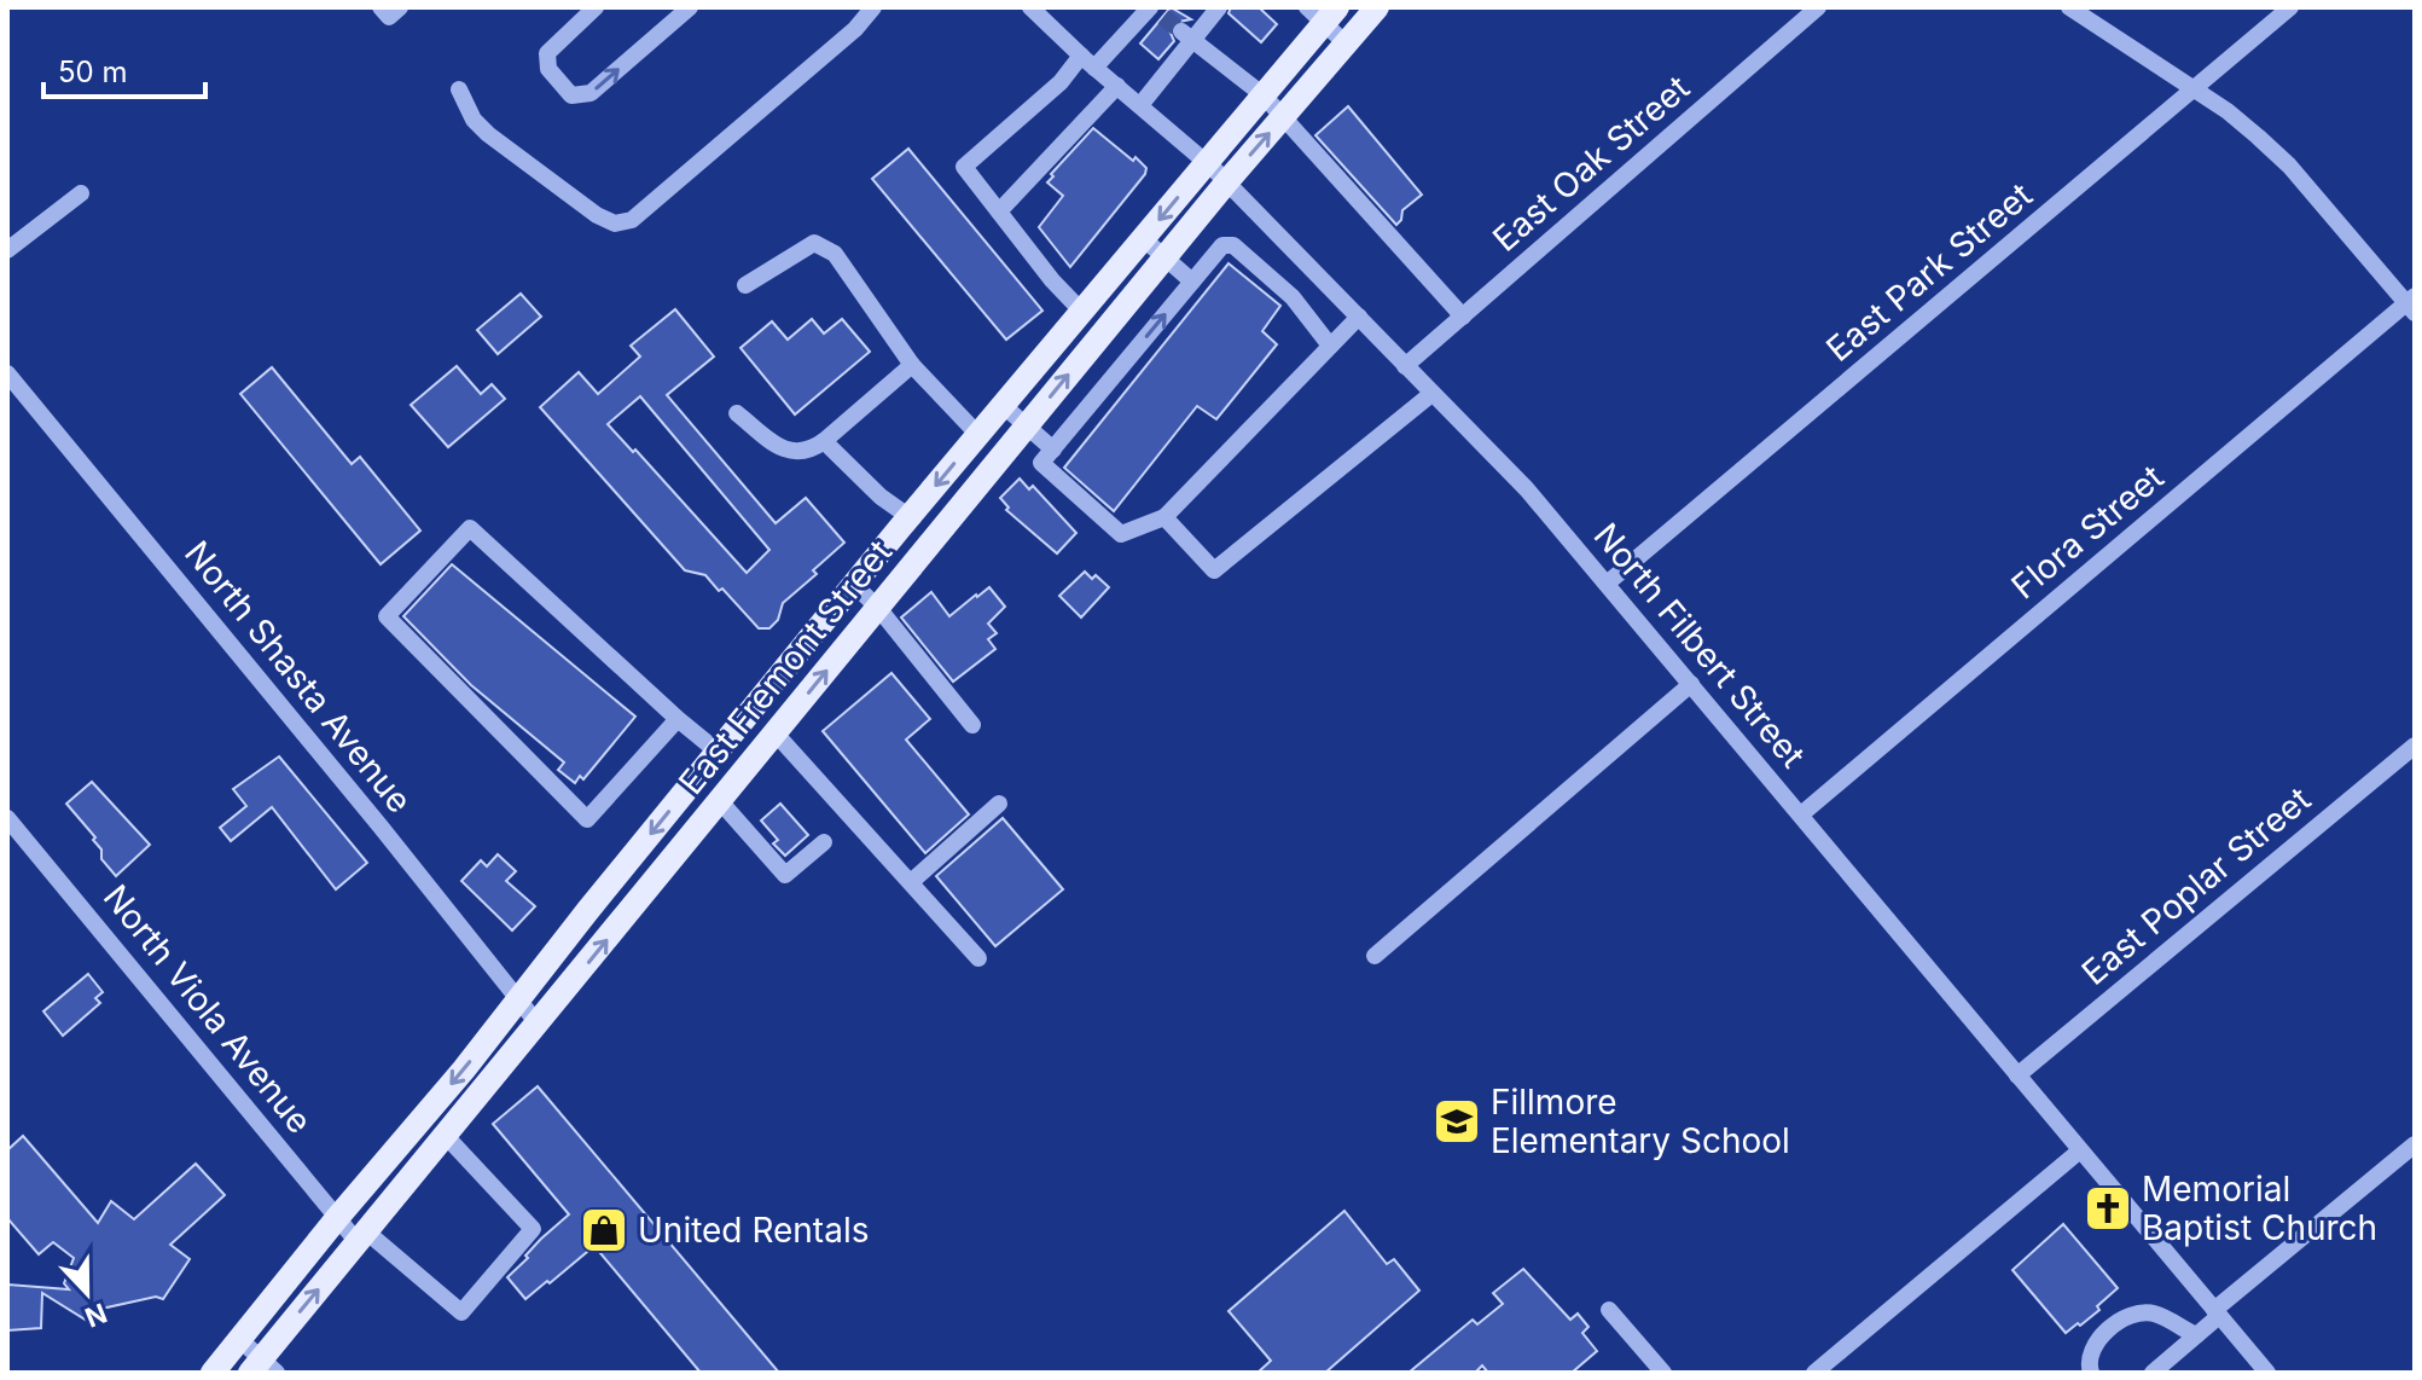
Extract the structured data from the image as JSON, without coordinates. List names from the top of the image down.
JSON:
{
  "streets": {
    "main road": ["East Fremont Street"],
    "street": [
      "East Oak Street",
      "East Park Street",
      "Flora Street",
      "North Filbert Street",
      "North Shasta Avenue",
      "East Poplar Street",
      "North Viola Avenue"
    ]
  },
  "crossings": [
    ["East Oak Street", "North Filbert Street"],
    ["East Park Street", "North Filbert Street"],
    ["Flora Street", "North Filbert Street"],
    ["North Filbert Street", "East Fremont Street"],
    ["North Filbert Street", "East Poplar Street"],
    ["East Fremont Street", "North Shasta Avenue"],
    ["East Fremont Street", "North Viola Avenue"]
  ],
  "places": {
    "school or university": ["Fillmore Elementary School"],
    "church": ["Memorial Baptist Church"],
    "shop": ["United Rentals"]
  },
  "scale_bar": "50 m",
  "north": "bottom"
}
